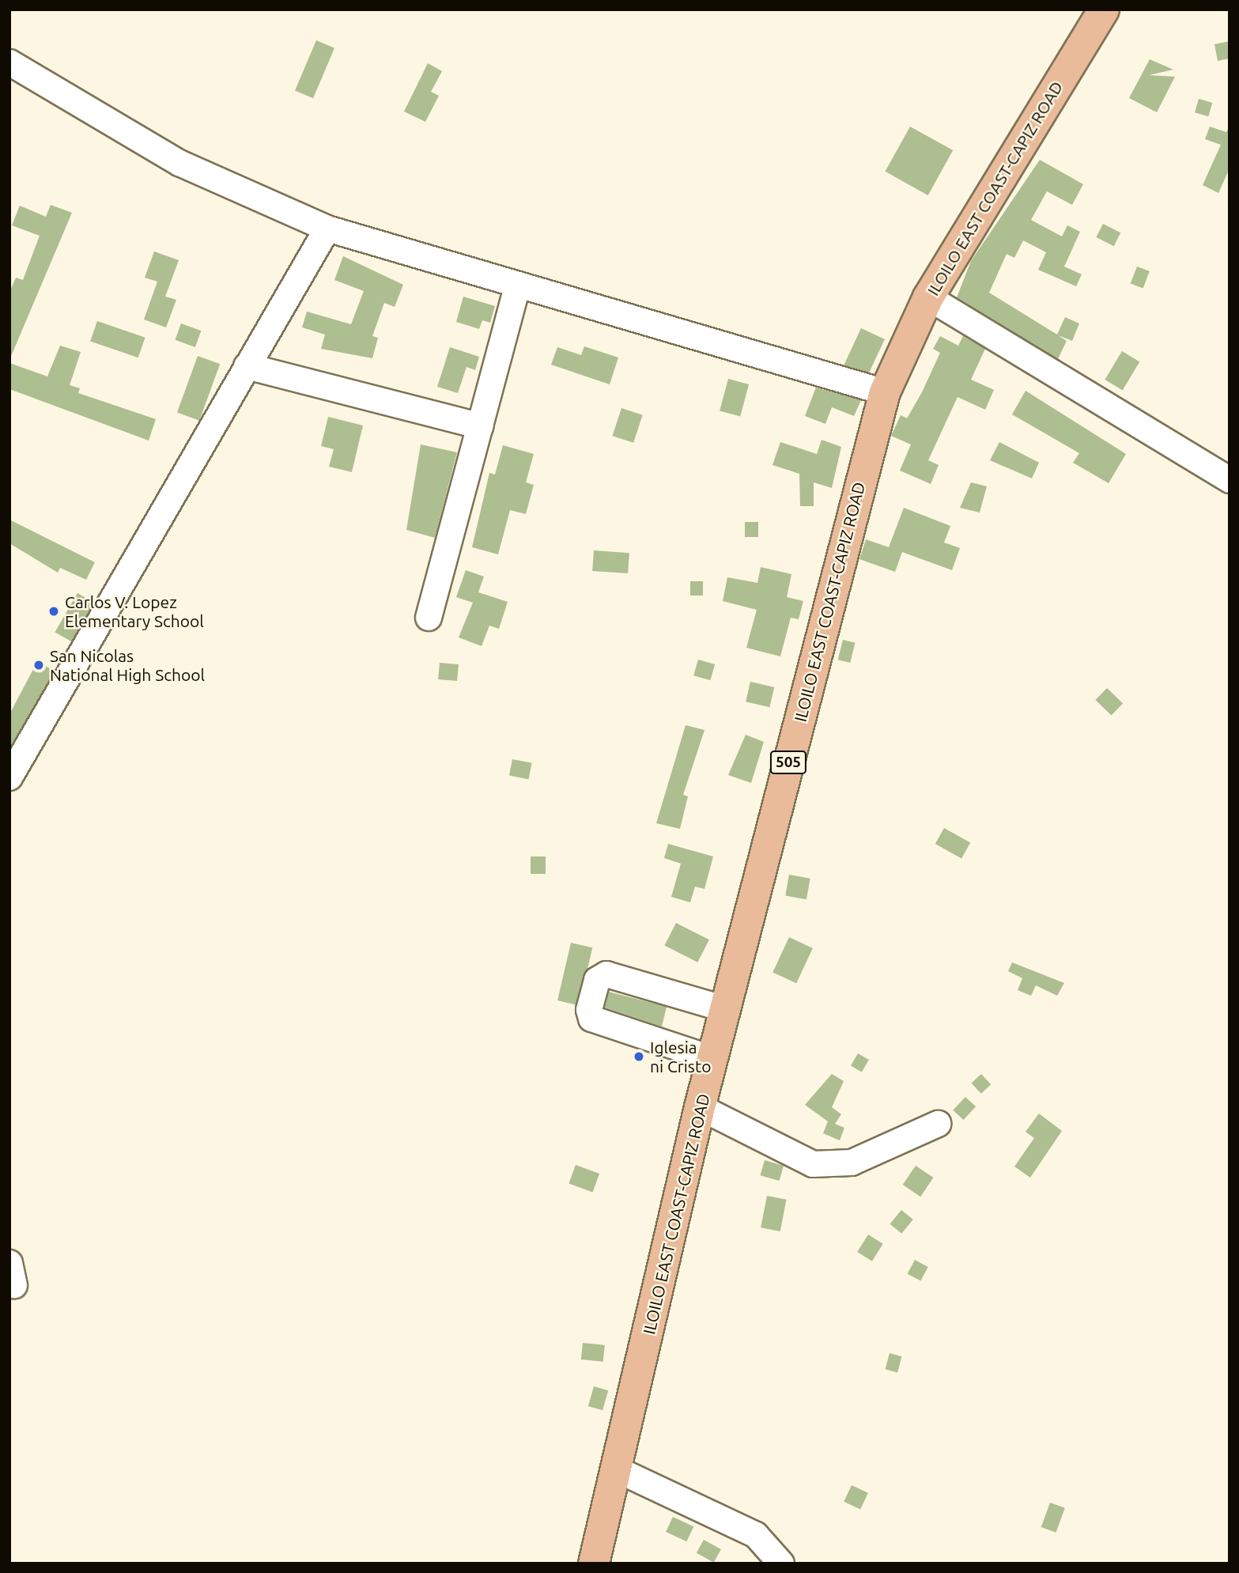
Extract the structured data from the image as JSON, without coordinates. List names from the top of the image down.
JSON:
{
  "streets": {
    "main road": ["ILOILO EAST COAST-CAPIZ ROAD", "505"]
  },
  "places": ["Carlos V. Lopez Elementary School", "San Nicolas National High School", "Iglesia ni Cristo"]
}
